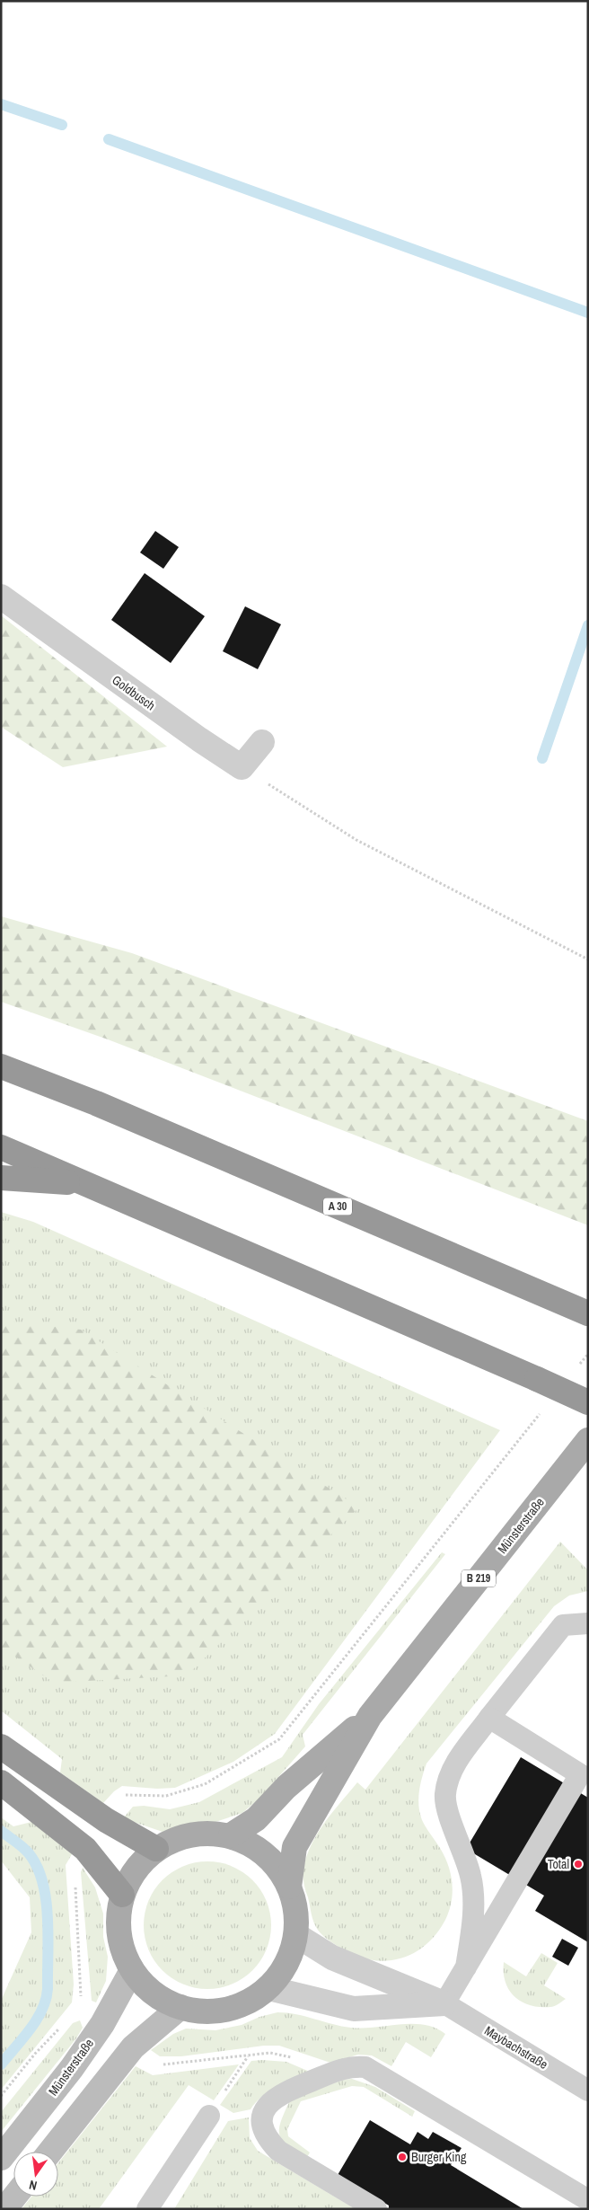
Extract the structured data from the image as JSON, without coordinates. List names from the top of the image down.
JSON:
{
  "streets": {
    "highway": ["A 30"],
    "main road": ["Münsterstraße", "B 219"],
    "street": ["Goldbusch"],
    "lane": ["Maybachstraße"]
  },
  "places": ["Total", "Burger King"],
  "north": "bottom"
}
